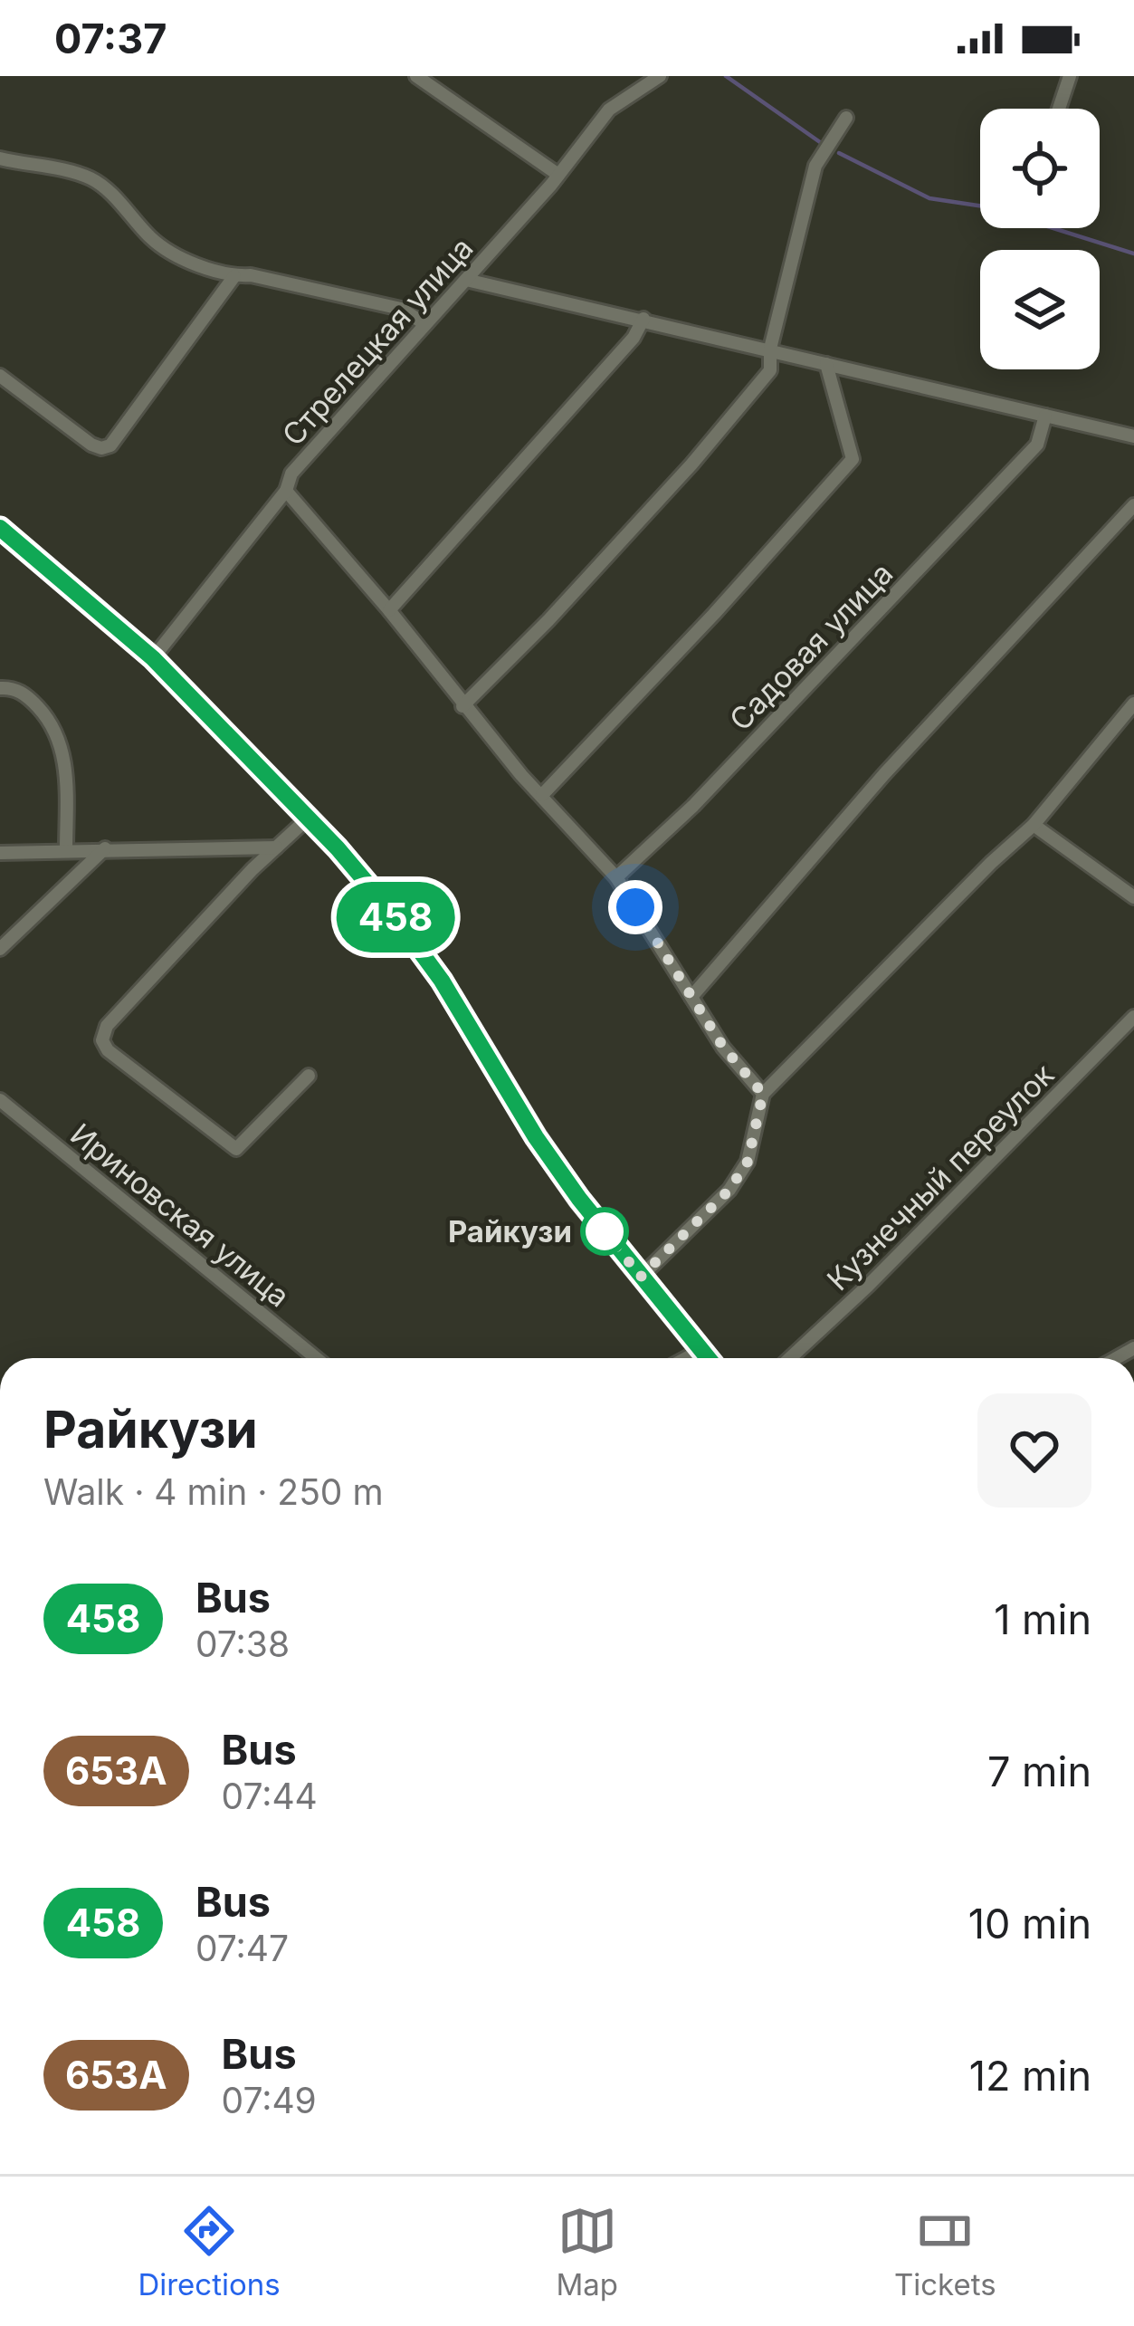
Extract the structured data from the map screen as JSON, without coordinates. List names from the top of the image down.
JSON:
{
  "streets": {
    "street": [
      "Стрелецкая улица",
      "Садовая улица",
      "Кузнечный переулок",
      "Ириновская улица"
    ]
  },
  "places": ["Райкузи"],
  "lines": ["bus line 458"],
  "page": {
    "status": "07:37",
    "on_map": "458",
    "heading": ["Райкузи", "Walk · 4 min · 250 m"],
    "list": [
      {
        "mark": "458",
        "name": "Bus",
        "note": "07:38",
        "value": "1 min"
      },
      {
        "mark": "653А",
        "name": "Bus",
        "note": "07:44",
        "value": "7 min"
      },
      {
        "mark": "458",
        "name": "Bus",
        "note": "07:47",
        "value": "10 min"
      },
      {
        "mark": "653А",
        "name": "Bus",
        "note": "07:49",
        "value": "12 min"
      }
    ],
    "tabs": ["Directions", "Map", "Tickets"]
  }
}
